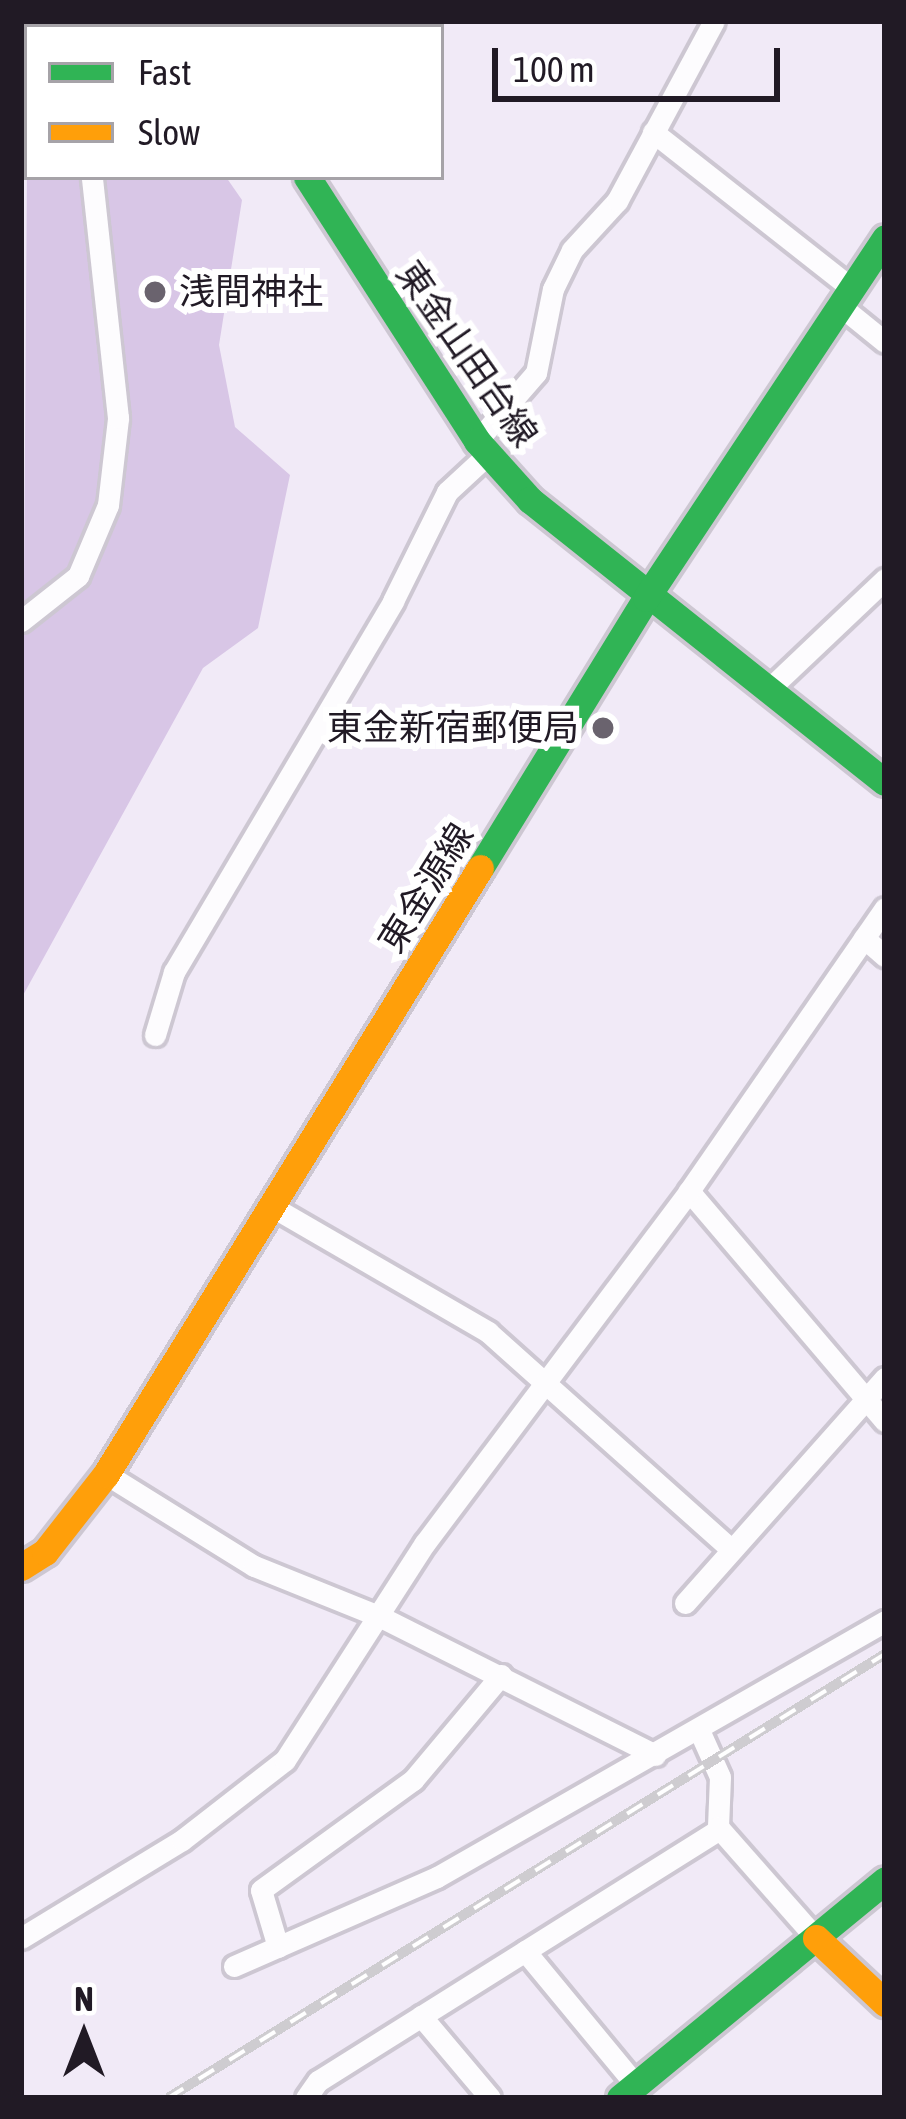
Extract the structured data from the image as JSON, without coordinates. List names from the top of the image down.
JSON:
{
  "streets": {
    "main road": ["東金山田台線", "東金源線"]
  },
  "crossings": [
    ["東金山田台線", "東金源線"]
  ],
  "places": ["浅間神社", "東金新宿郵便局"],
  "legend": ["Fast", "Slow"],
  "scale_bar": "100 m",
  "north": "top"
}
